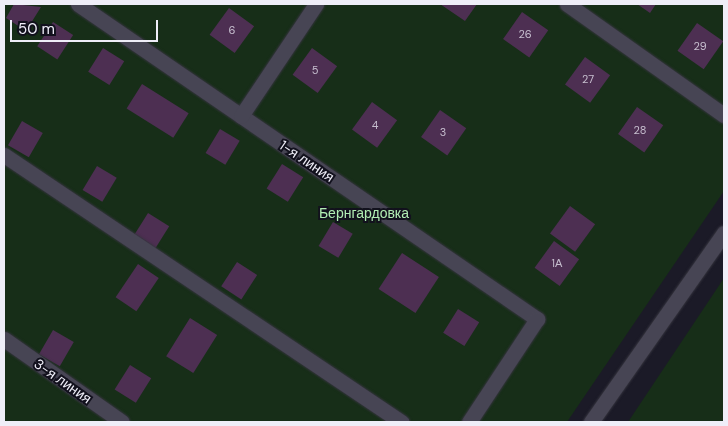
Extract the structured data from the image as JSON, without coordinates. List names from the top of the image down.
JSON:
{
  "streets": {
    "street": ["1-я линия", "3-я линия"]
  },
  "parks": ["Бернгардовка"],
  "house_numbers": [
    "6",
    "26",
    "29",
    "5",
    "27",
    "4",
    "28",
    "3",
    "1А"
  ],
  "scale_bar": "50 m"
}
